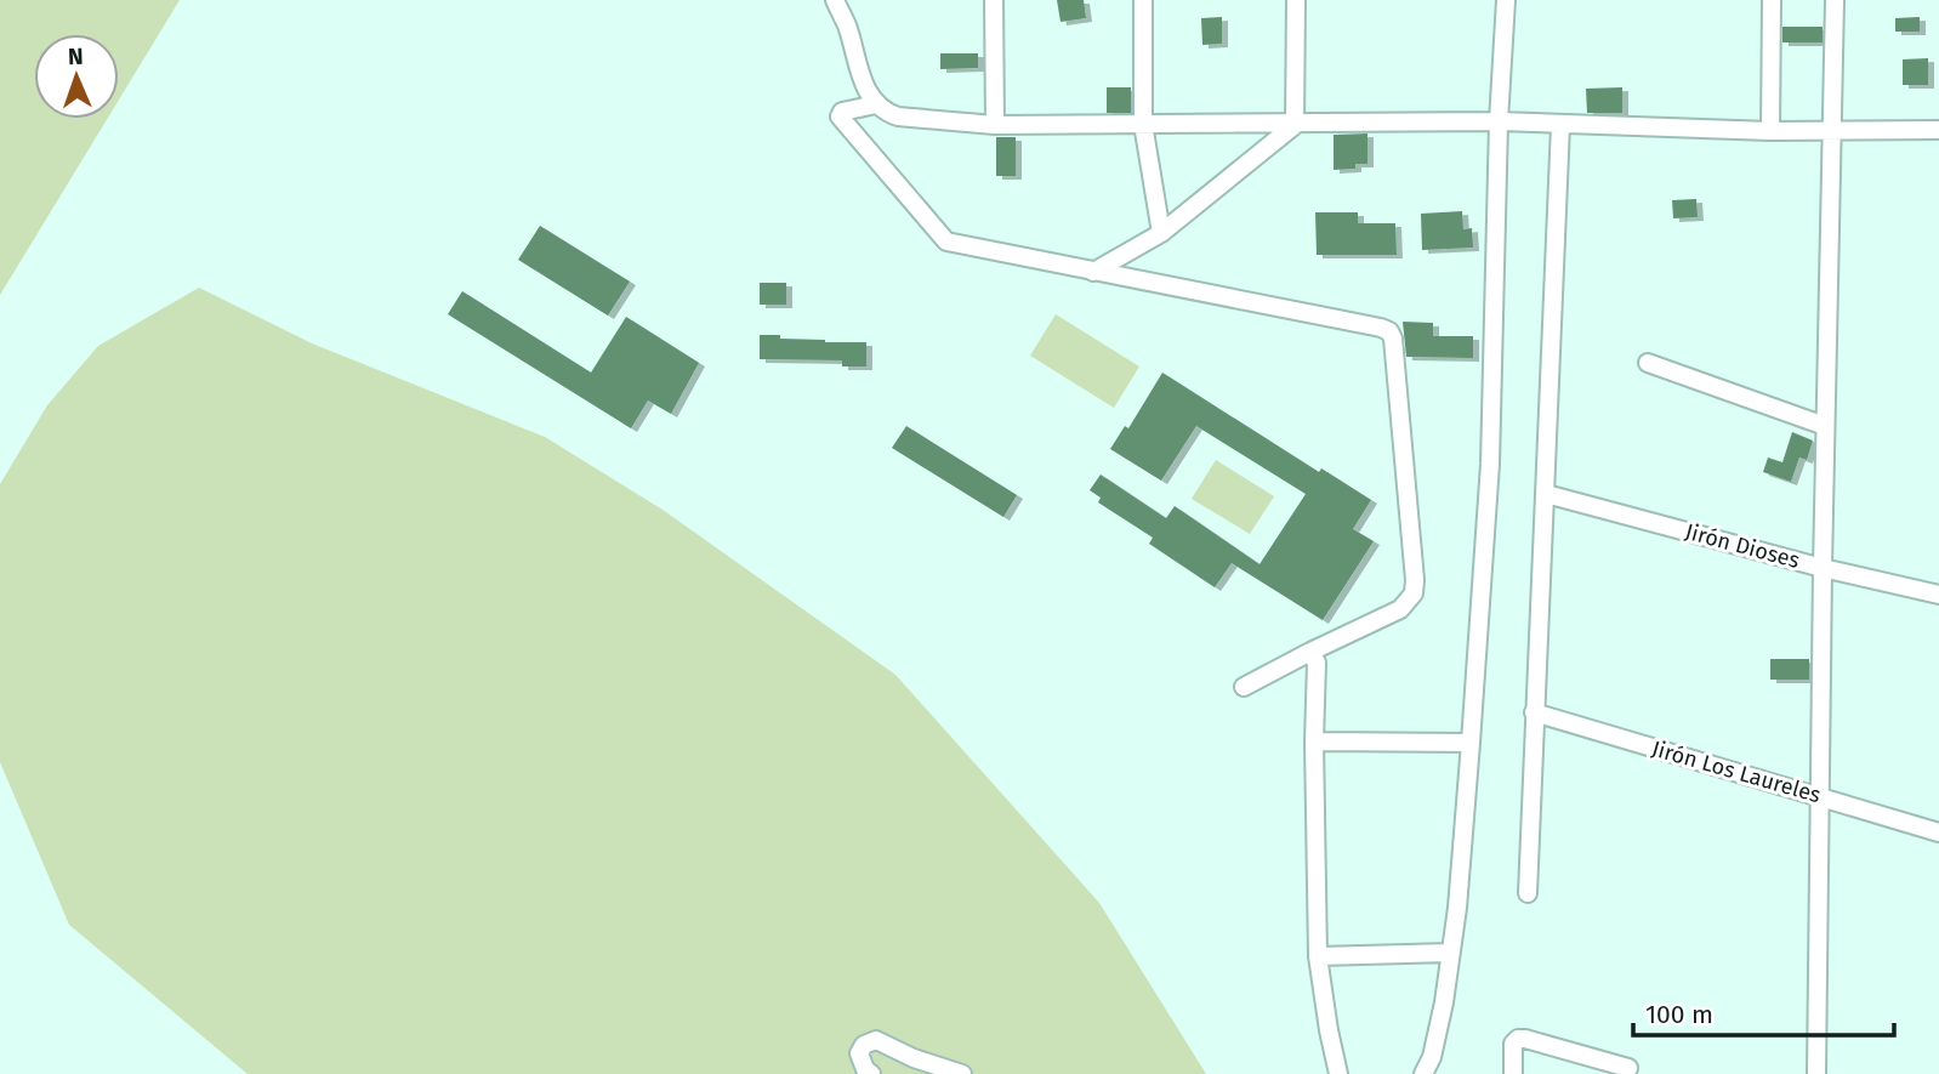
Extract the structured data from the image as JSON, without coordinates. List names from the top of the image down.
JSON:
{
  "streets": {
    "street": ["Jirón Dioses", "Jirón Los Laureles"]
  },
  "scale_bar": "100 m",
  "north": "top"
}
